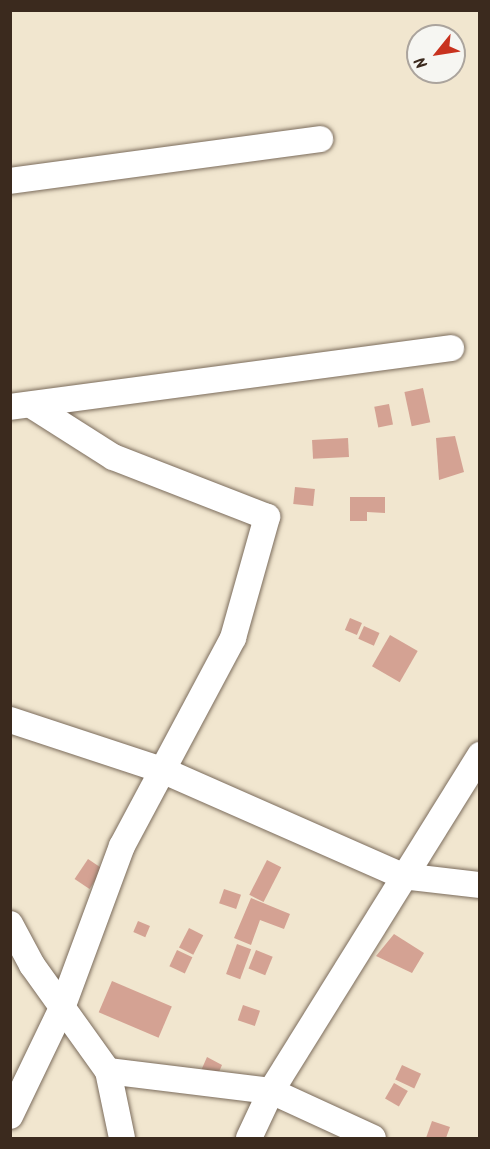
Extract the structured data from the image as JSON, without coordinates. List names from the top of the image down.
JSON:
{
  "north": "bottom left"
}
